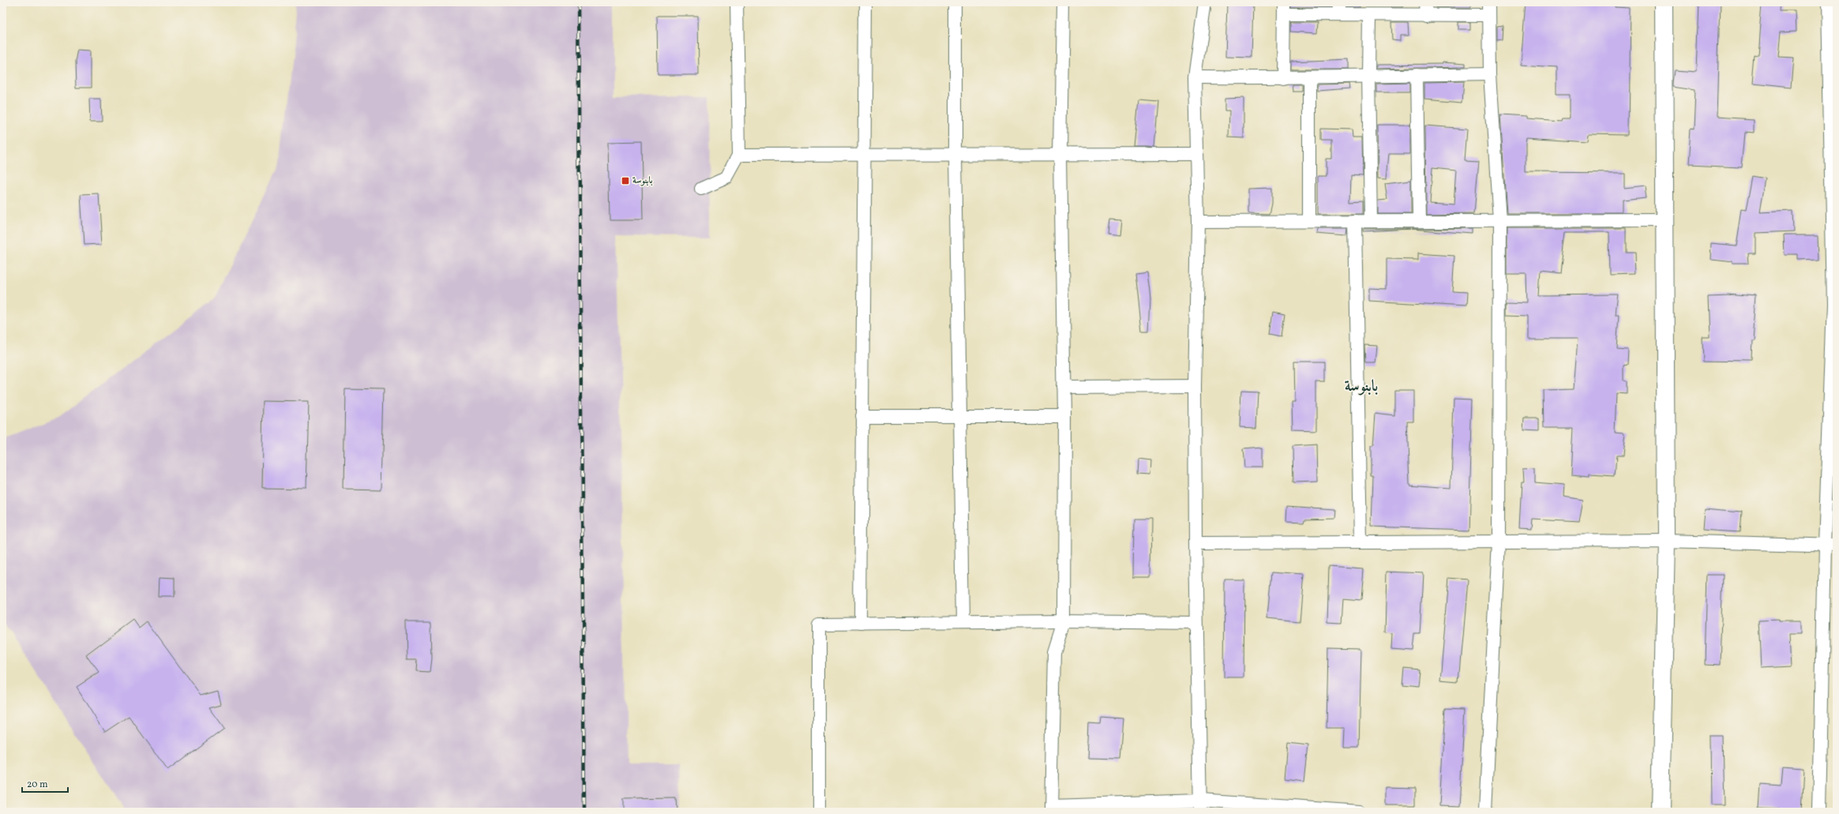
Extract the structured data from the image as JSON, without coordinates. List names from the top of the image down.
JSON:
{
  "districts": ["بابنوسة"],
  "places": {
    "transit": ["بابنوسة"]
  },
  "scale_bar": "20 m"
}
